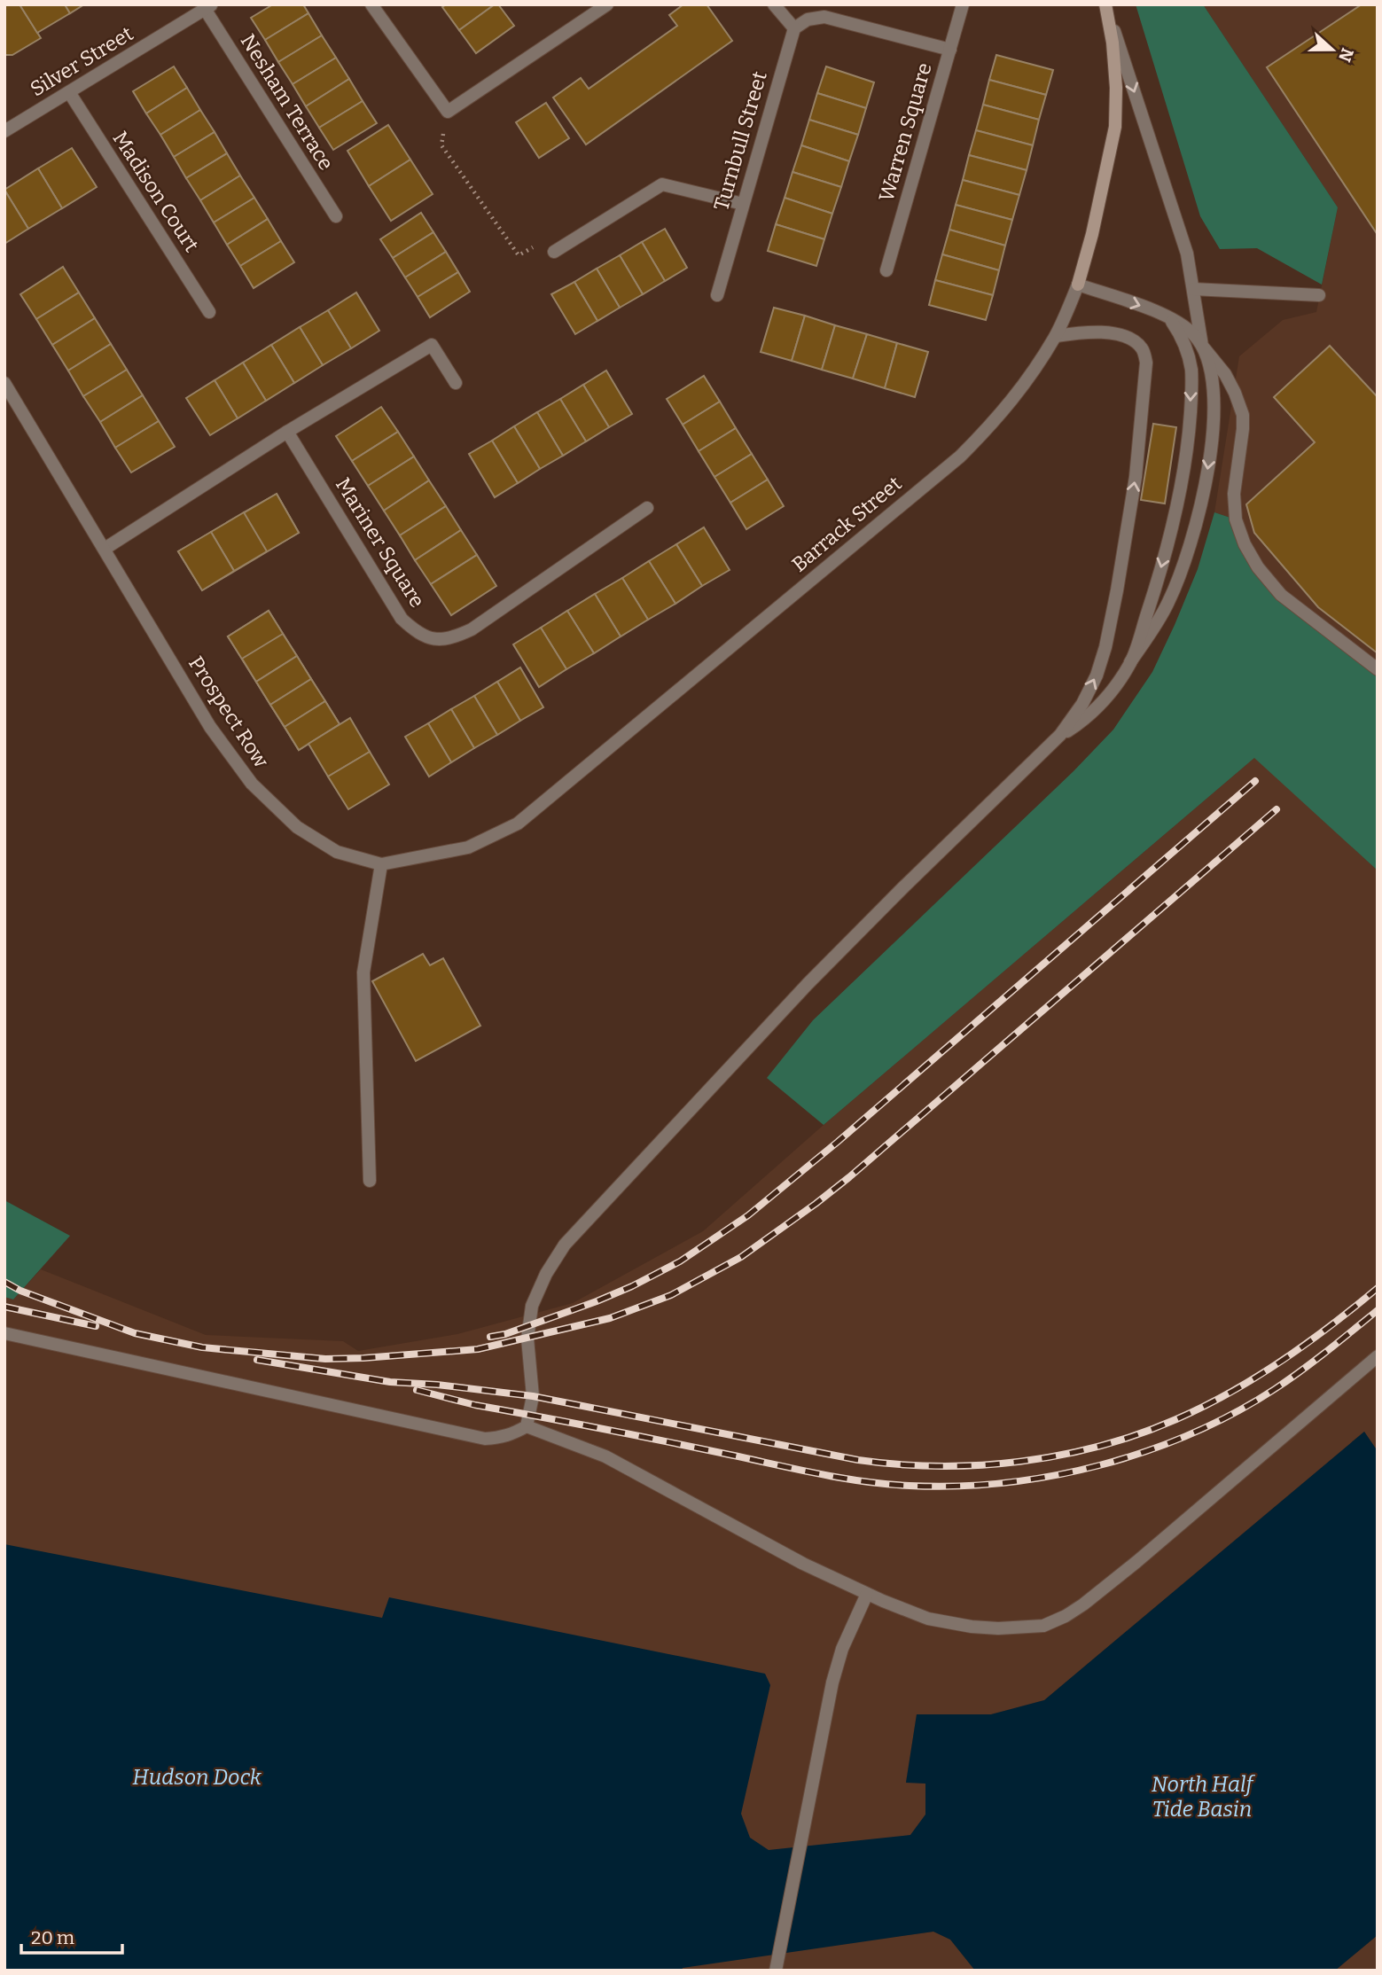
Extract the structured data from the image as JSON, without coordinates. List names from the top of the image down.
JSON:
{
  "streets": {
    "main road": ["Barrack Street"],
    "street": [
      "Silver Street",
      "Nesham Terrace",
      "Warren Square",
      "Turnbull Street",
      "Madison Court",
      "Mariner Square",
      "Prospect Row"
    ]
  },
  "crossings": [
    ["Silver Street", "Nesham Terrace"],
    ["Silver Street", "Madison Court"],
    ["Barrack Street", "Prospect Row"]
  ],
  "water": ["Hudson Dock", "North Half Tide Basin"],
  "scale_bar": "20 m",
  "north": "right"
}
